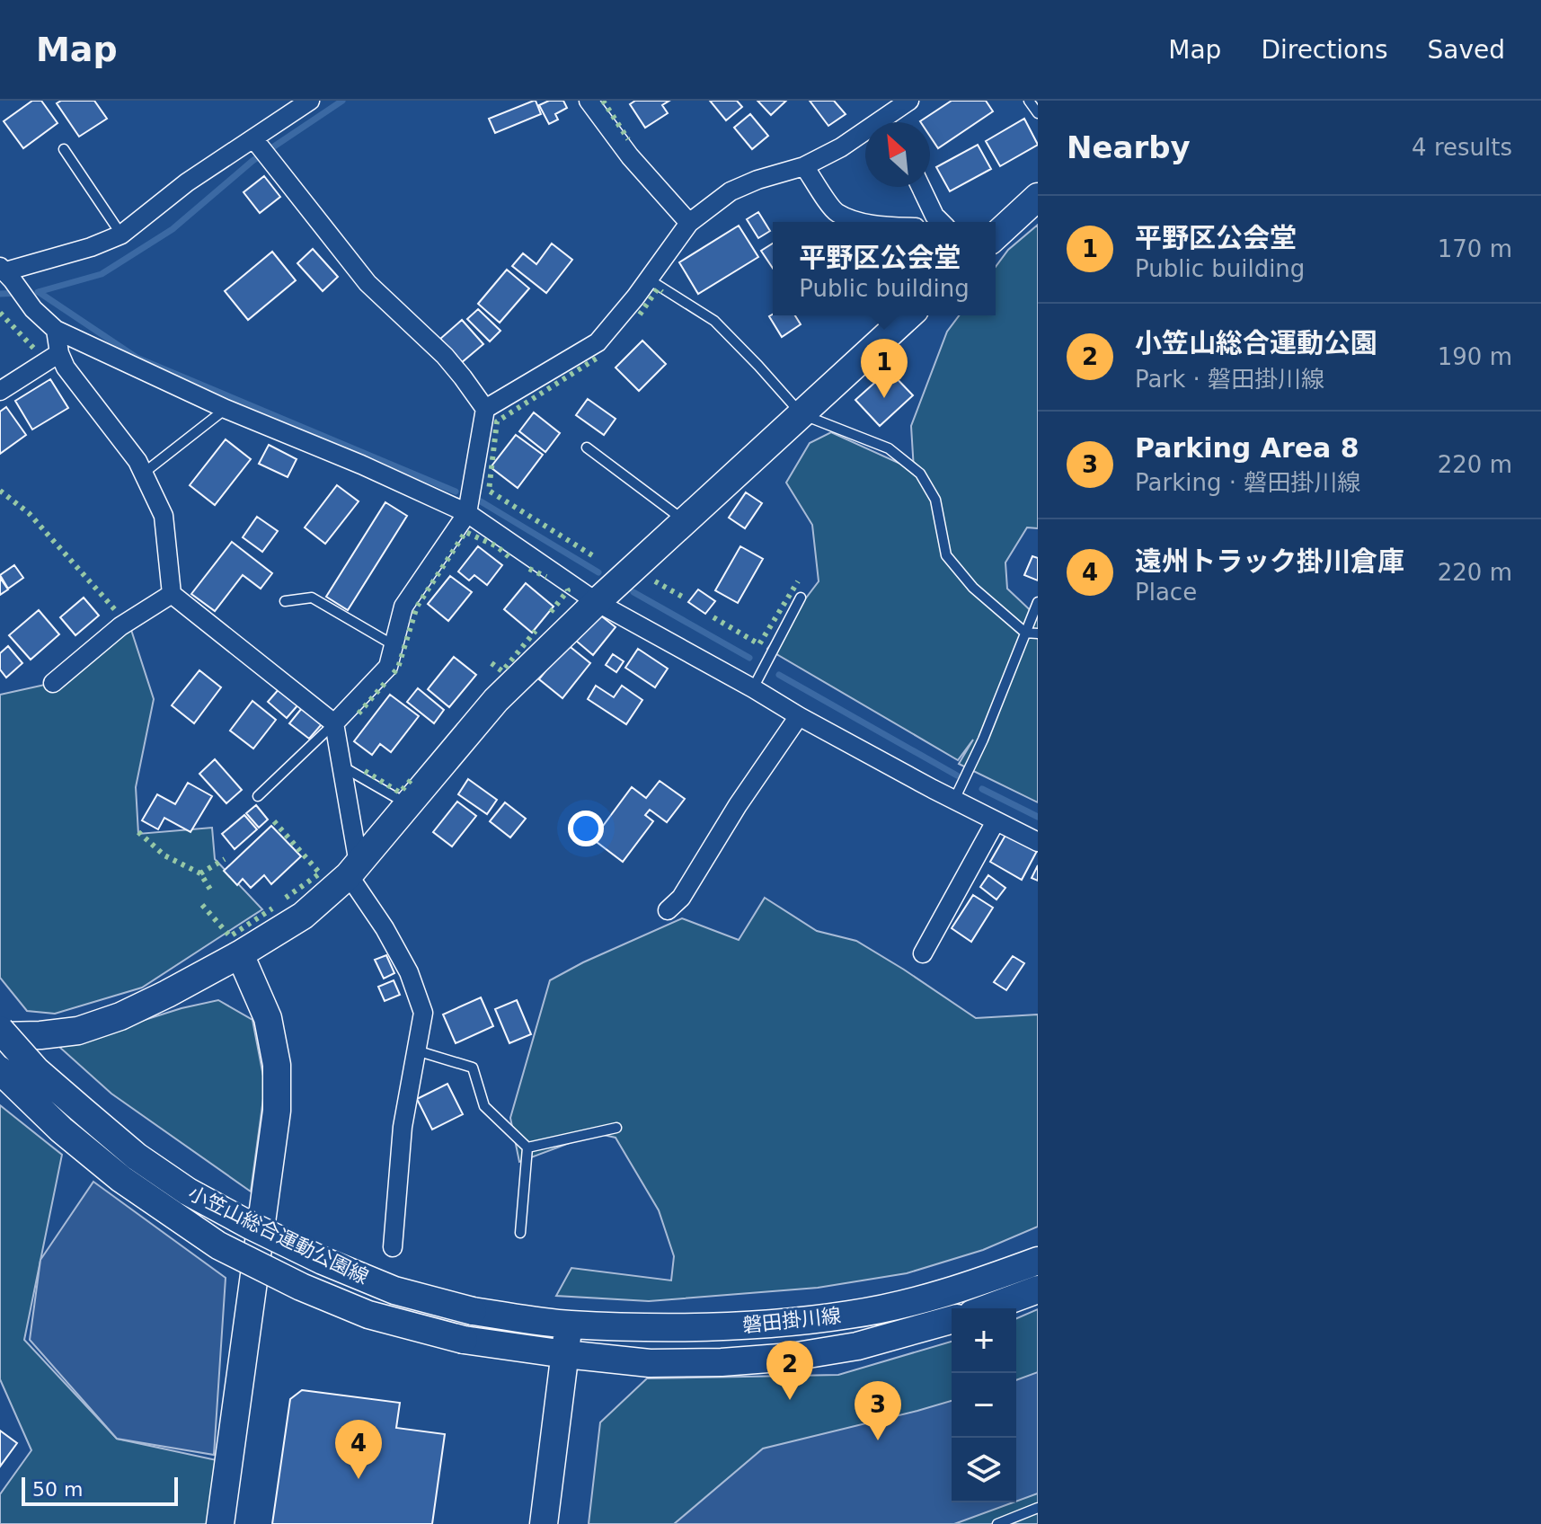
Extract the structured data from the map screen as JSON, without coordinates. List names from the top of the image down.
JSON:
{
  "streets": {
    "main road": ["小笠山総合運動公園線", "磐田掛川線"]
  },
  "crossings": [
    ["小笠山総合運動公園線", "磐田掛川線"]
  ],
  "scale_bar": "50 m",
  "north": "top left",
  "page": {
    "header": "Map",
    "nav": ["Map", "Directions", "Saved"],
    "heading": ["Nearby", "4 results"],
    "list": [
      {
        "mark": "1",
        "name": "平野区公会堂",
        "note": "Public building",
        "value": "170 m"
      },
      {
        "mark": "2",
        "name": "小笠山総合運動公園",
        "note": "Park · 磐田掛川線",
        "value": "190 m"
      },
      {
        "mark": "3",
        "name": "Parking Area 8",
        "note": "Parking · 磐田掛川線",
        "value": "220 m"
      },
      {
        "mark": "4",
        "name": "遠州トラック掛川倉庫",
        "note": "Place",
        "value": "220 m"
      }
    ],
    "popup": ["平野区公会堂", "Public building"],
    "pins": [
      "1",
      "2",
      "3",
      "4"
    ],
    "map_buttons": ["+", "−"],
    "scale": "50 m"
  }
}
